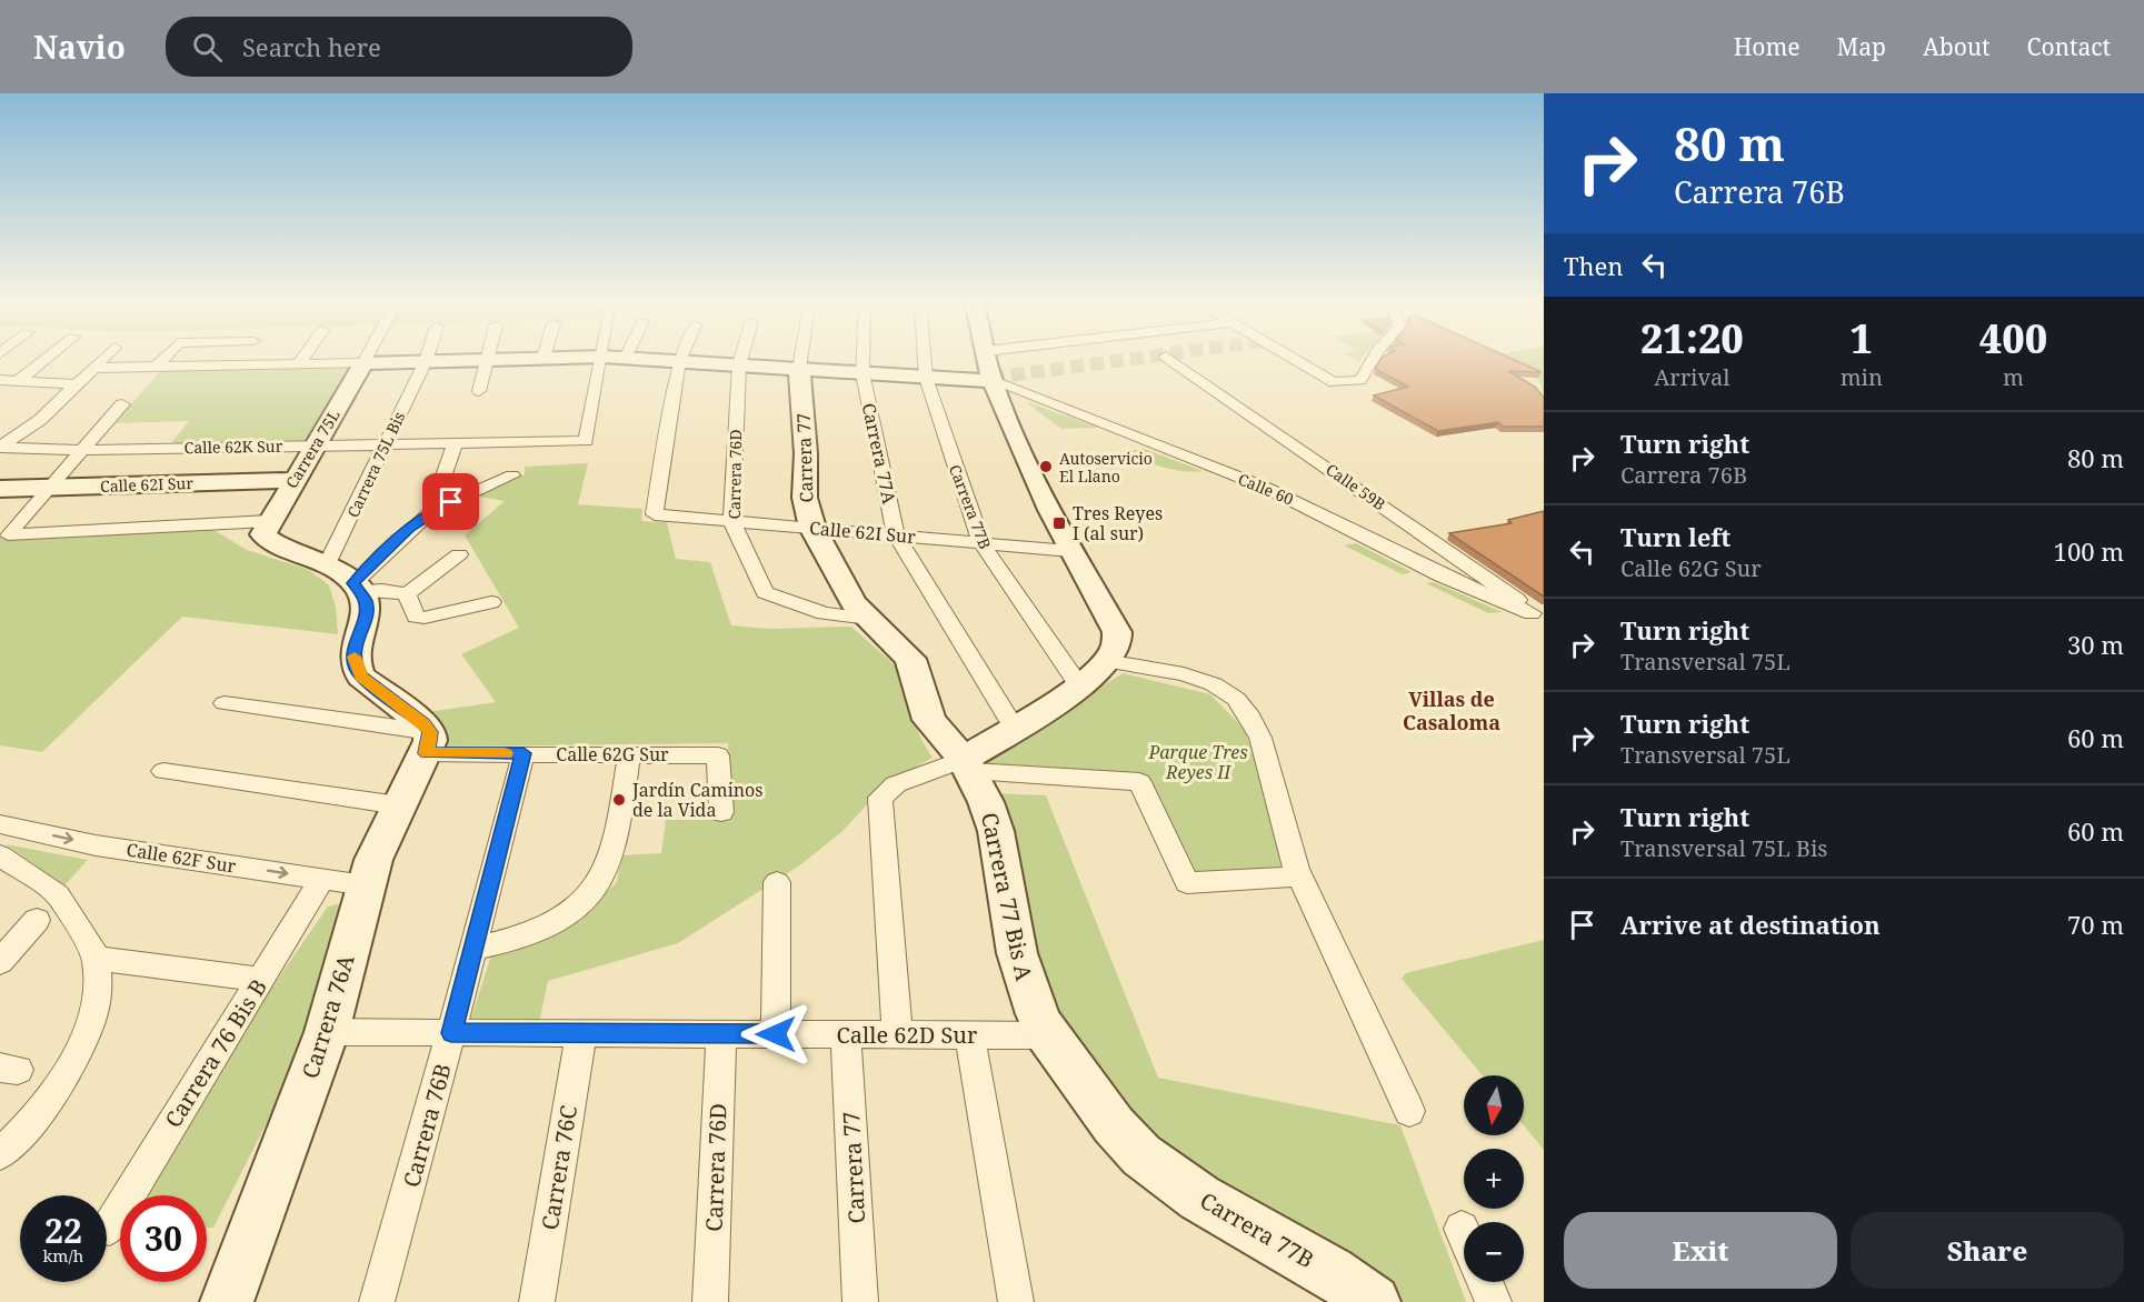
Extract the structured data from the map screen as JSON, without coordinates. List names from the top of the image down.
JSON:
{
  "streets": {
    "street": [
      "Calle 62K Sur",
      "Carrera 75L",
      "Carrera 77A",
      "Carrera 77",
      "Carrera 75L Bis",
      "Carrera 76D",
      "Calle 62I Sur",
      "Calle 59B",
      "Calle 60",
      "Carrera 77B",
      "Calle 62G Sur",
      "Calle 62F Sur",
      "Carrera 77 Bis A",
      "Carrera 76A",
      "Calle 62D Sur",
      "Carrera 76 Bis B",
      "Carrera 76B",
      "Carrera 76C"
    ]
  },
  "crossings": [
    ["Calle 62K Sur", "Carrera 75L"],
    ["Calle 62K Sur", "Carrera 75L Bis"],
    ["Carrera 75L", "Calle 62I Sur"],
    ["Carrera 77A", "Calle 62I Sur"],
    ["Carrera 77", "Carrera 76D"],
    ["Carrera 77", "Calle 62I Sur"],
    ["Carrera 77", "Carrera 77 Bis A"],
    ["Carrera 77", "Calle 62D Sur"],
    ["Carrera 76D", "Calle 62I Sur"],
    ["Carrera 76D", "Calle 62D Sur"],
    ["Calle 62I Sur", "Carrera 77B"],
    ["Calle 59B", "Calle 60"],
    ["Carrera 77B", "Carrera 77 Bis A"],
    ["Calle 62G Sur", "Carrera 76A"],
    ["Calle 62G Sur", "Carrera 76B"],
    ["Calle 62F Sur", "Carrera 76A"],
    ["Calle 62F Sur", "Carrera 76 Bis B"],
    ["Carrera 77 Bis A", "Calle 62D Sur"],
    ["Carrera 76A", "Calle 62D Sur"],
    ["Calle 62D Sur", "Carrera 76B"],
    ["Calle 62D Sur", "Carrera 76C"]
  ],
  "districts": ["Villas de Casaloma"],
  "parks": ["Parque Tres Reyes II"],
  "places": {
    "other": ["Autoservicio El Llano", "Jardín Caminos de la Vida"],
    "transit": ["Tres Reyes I (al sur)"]
  },
  "north": "bottom",
  "page": {
    "header": "Navio",
    "search": "Search here",
    "nav": [
      "Home",
      "Map",
      "About",
      "Contact"
    ],
    "turn": ["80 m", "Carrera 76B"],
    "then": "Then",
    "eta": [
      "21:20",
      "Arrival",
      "1",
      "min",
      "400",
      "m"
    ],
    "list": [
      {
        "name": "Turn right",
        "note": "Carrera 76B",
        "value": "80 m"
      },
      {
        "name": "Turn left",
        "note": "Calle 62G Sur",
        "value": "100 m"
      },
      {
        "name": "Turn right",
        "note": "Transversal 75L",
        "value": "30 m"
      },
      {
        "name": "Turn right",
        "note": "Transversal 75L",
        "value": "60 m"
      },
      {
        "name": "Turn right",
        "note": "Transversal 75L Bis",
        "value": "60 m"
      },
      {
        "name": "Arrive at destination",
        "value": "70 m"
      }
    ],
    "map_buttons": ["+", "−"],
    "speed": "22 km/h",
    "limit": "30",
    "buttons": ["Exit", "Share"]
  }
}
